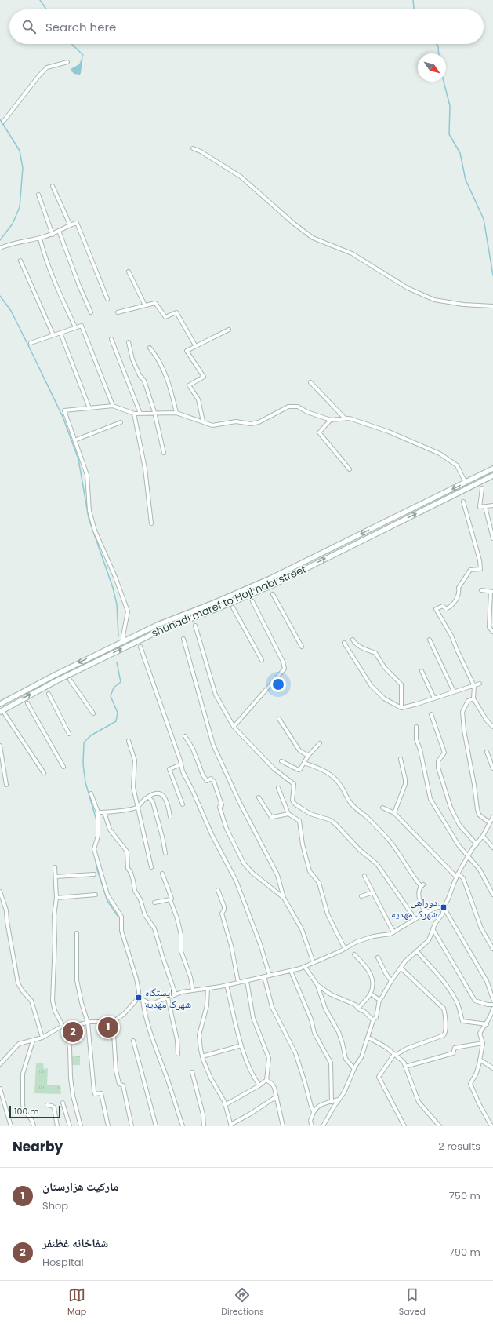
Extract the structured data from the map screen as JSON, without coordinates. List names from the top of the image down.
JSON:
{
  "streets": {
    "main road": ["shuhadi maref to Haji nabi street"]
  },
  "places": {
    "transit": ["دوراهی شهرک مهدیه", "ایستگاه شهرک مهدیه"]
  },
  "scale_bar": "100 m",
  "north": "bottom right",
  "page": {
    "search": "Search here",
    "pins": ["1", "2"],
    "scale": "100 m",
    "heading": ["Nearby", "2 results"],
    "list": [
      {
        "mark": "1",
        "name": "مارکیت هزارستان",
        "note": "Shop",
        "value": "750 m"
      },
      {
        "mark": "2",
        "name": "شفاخانه غظنفر",
        "note": "Hospital",
        "value": "790 m"
      }
    ],
    "nav": ["Map", "Directions", "Saved"]
  }
}
